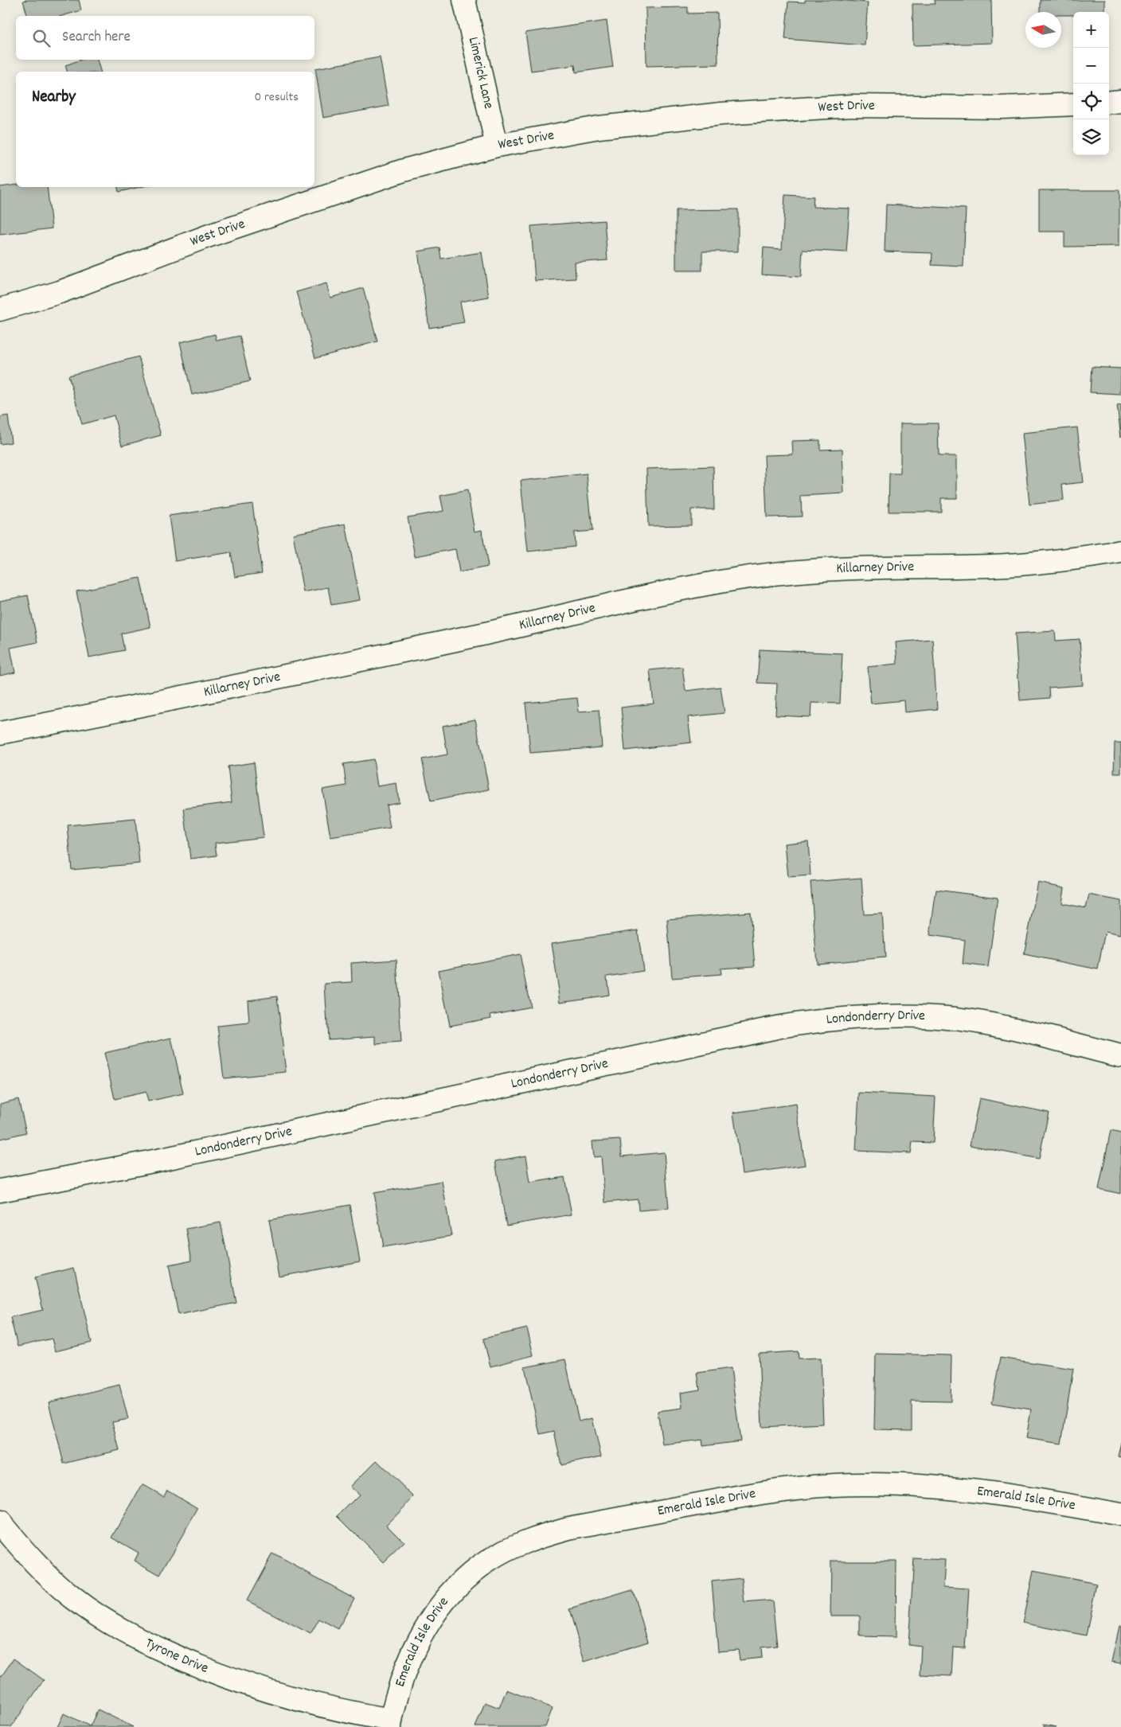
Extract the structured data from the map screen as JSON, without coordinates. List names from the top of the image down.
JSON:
{
  "streets": {
    "street": [
      "Limerick Lane",
      "West Drive",
      "Killarney Drive",
      "Londonderry Drive",
      "Emerald Isle Drive",
      "Tyrone Drive"
    ]
  },
  "crossings": [
    ["Limerick Lane", "West Drive"],
    ["Emerald Isle Drive", "Tyrone Drive"]
  ],
  "north": "left",
  "page": {
    "map_buttons": ["+", "−"],
    "search": "Search here",
    "heading": ["Nearby", "0 results"]
  }
}
